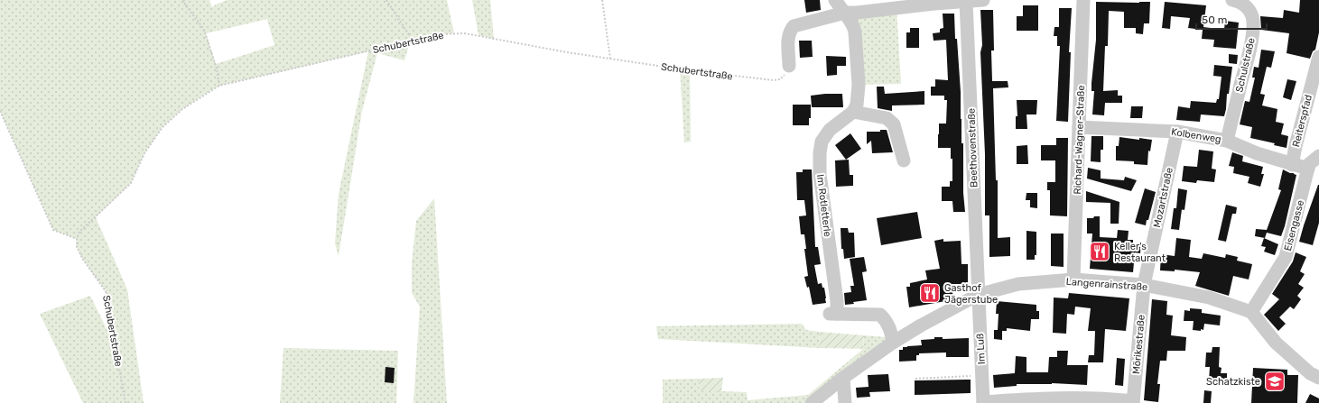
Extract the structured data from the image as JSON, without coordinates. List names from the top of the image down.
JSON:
{
  "streets": {
    "street": [
      "Schulstraße",
      "Reiterspfad",
      "Kolbenweg",
      "Richard-Wagner-Straße",
      "Beethovenstraße",
      "Mozartstraße",
      "Im Rotletterle",
      "Eisengasse",
      "Langenrainstraße",
      "Mörikestraße",
      "Im Luß"
    ],
    "path": ["Schubertstraße"]
  },
  "crossings": [
    ["Schulstraße", "Kolbenweg"],
    ["Reiterspfad", "Kolbenweg"],
    ["Kolbenweg", "Richard-Wagner-Straße"],
    ["Kolbenweg", "Mozartstraße"],
    ["Kolbenweg", "Eisengasse"],
    ["Richard-Wagner-Straße", "Langenrainstraße"],
    ["Beethovenstraße", "Langenrainstraße"],
    ["Beethovenstraße", "Im Luß"],
    ["Mozartstraße", "Langenrainstraße"],
    ["Mozartstraße", "Mörikestraße"],
    ["Im Rotletterle", "Langenrainstraße"],
    ["Eisengasse", "Langenrainstraße"],
    ["Langenrainstraße", "Mörikestraße"],
    ["Langenrainstraße", "Im Luß"]
  ],
  "places": {
    "restaurant": ["Keller's Restaurant", "Gasthof Jägerstube"],
    "school or university": ["Schatzkiste"]
  },
  "scale_bar": "50 m"
}
